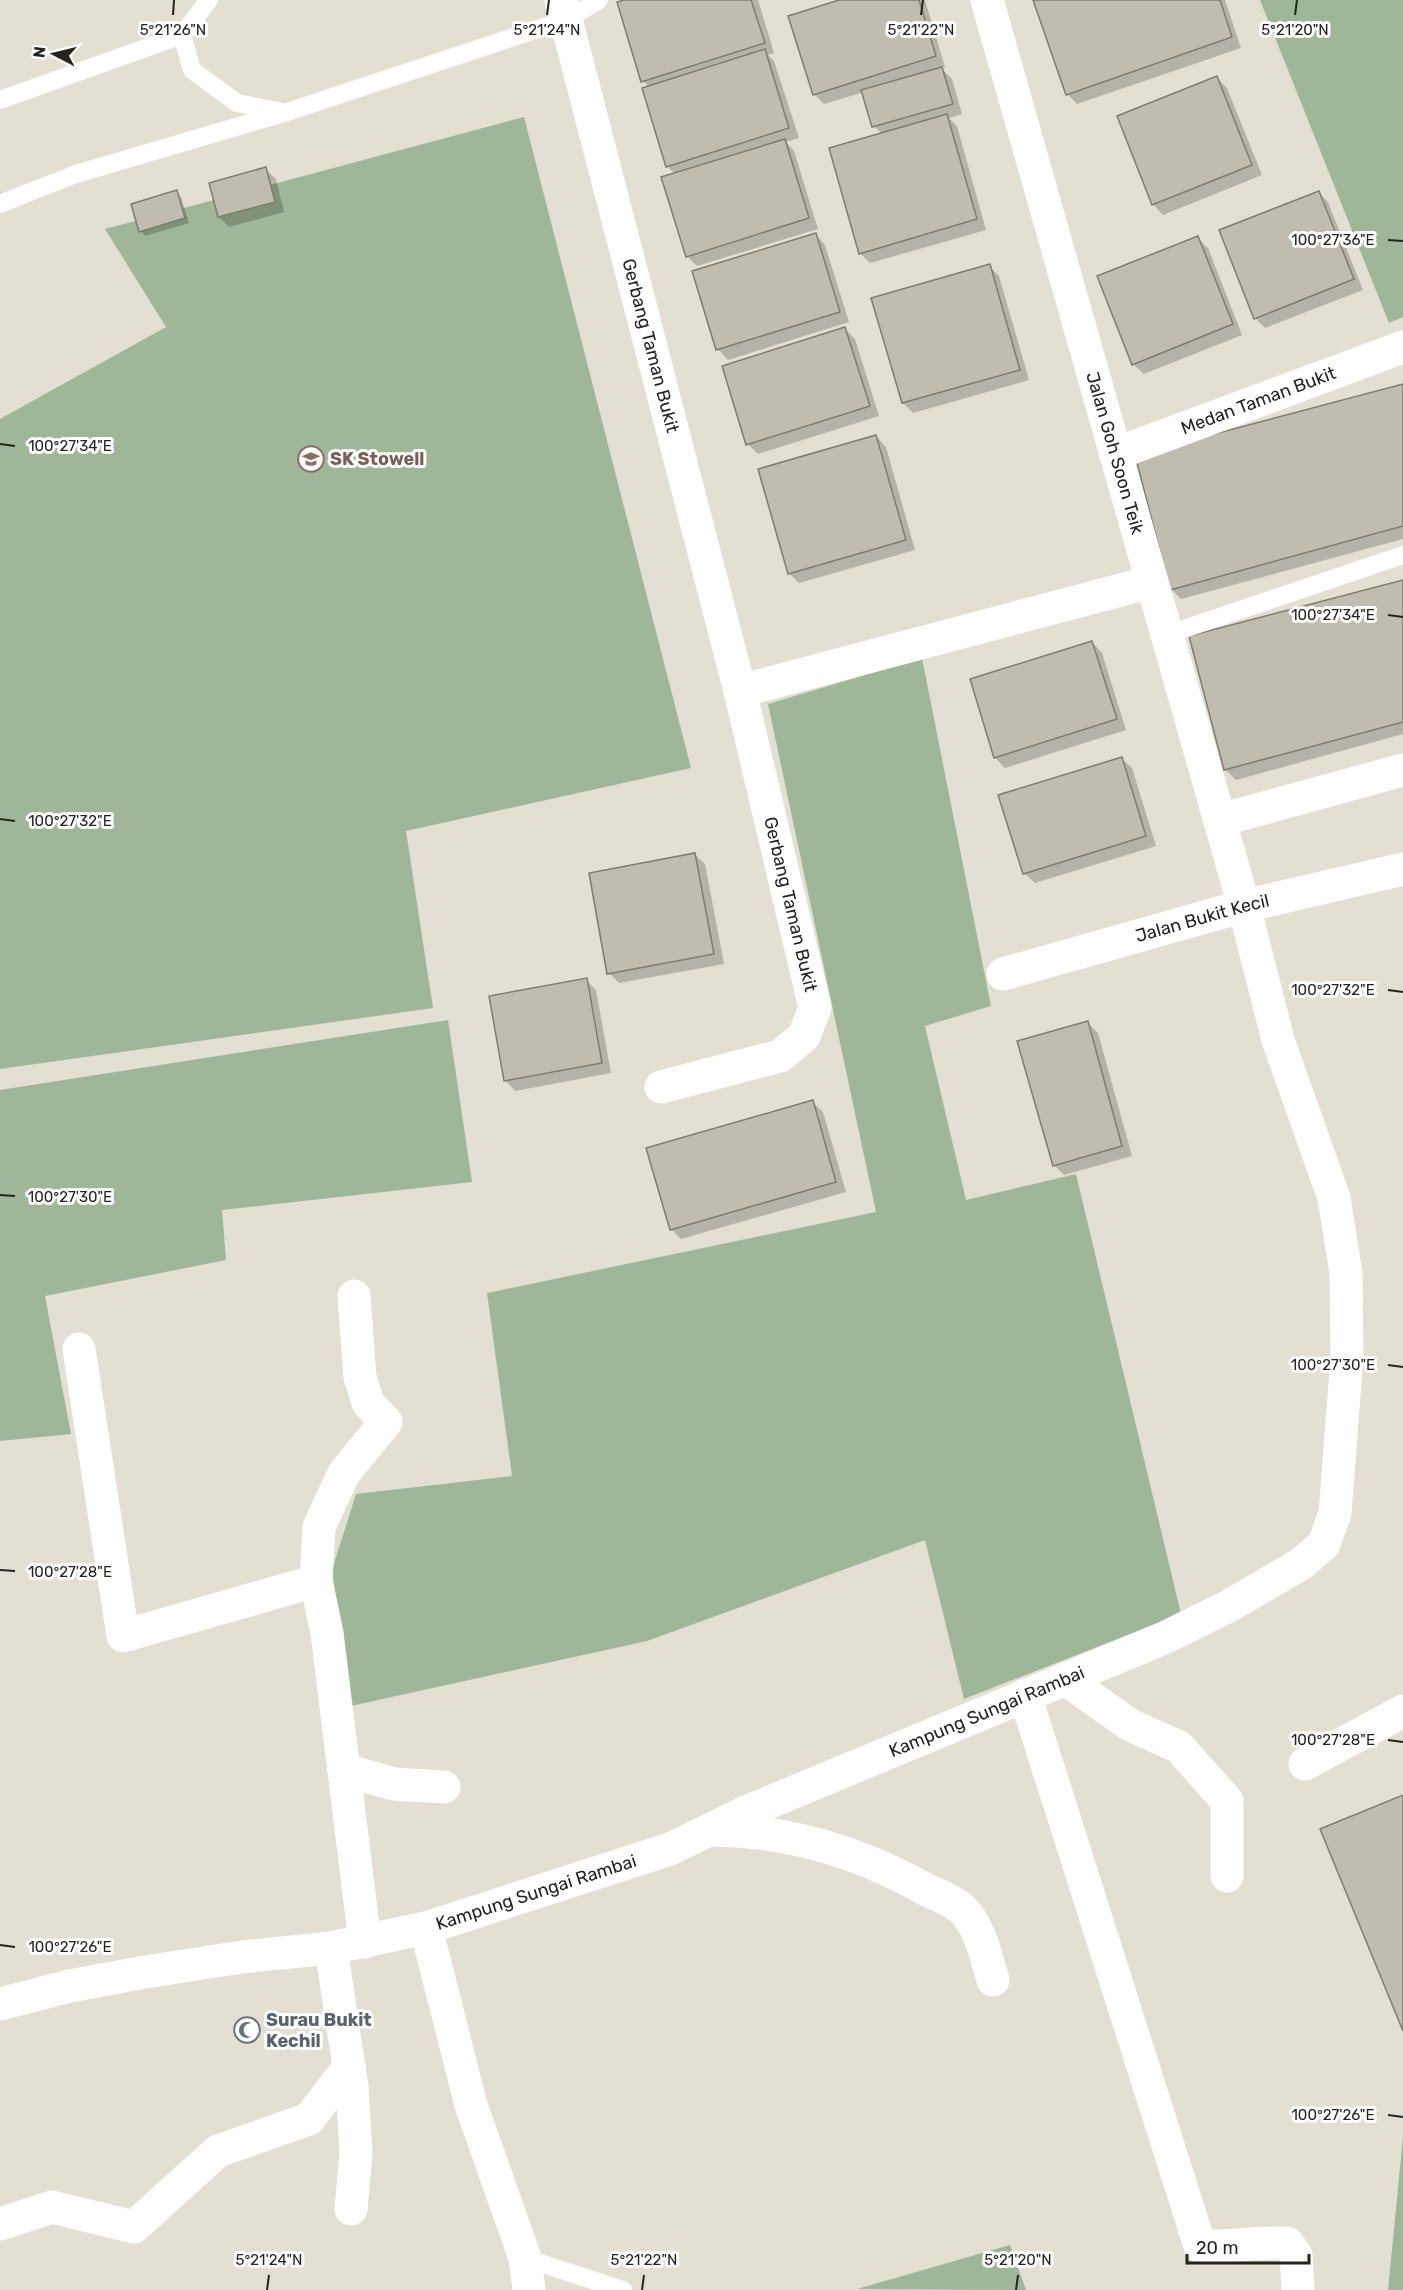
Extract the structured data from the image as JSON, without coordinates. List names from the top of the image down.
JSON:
{
  "streets": {
    "street": [
      "Gerbang Taman Bukit",
      "Medan Taman Bukit",
      "Jalan Goh Soon Teik",
      "Jalan Bukit Kecil",
      "Kampung Sungai Rambai"
    ]
  },
  "crossings": [
    ["Medan Taman Bukit", "Jalan Goh Soon Teik"],
    ["Jalan Goh Soon Teik", "Jalan Bukit Kecil"],
    ["Jalan Goh Soon Teik", "Kampung Sungai Rambai"],
    ["Jalan Bukit Kecil", "Kampung Sungai Rambai"]
  ],
  "places": {
    "school or university": ["SK Stowell"],
    "mosque": ["Surau Bukit Kechil"]
  },
  "scale_bar": "20 m",
  "north": "left",
  "coordinates": [
    "5°21'26\"N",
    "5°21'24\"N",
    "5°21'22\"N",
    "5°21'20\"N",
    "100°27'36\"E",
    "100°27'34\"E",
    "100°27'32\"E",
    "100°27'30\"E",
    "100°27'28\"E",
    "100°27'26\"E"
  ]
}
